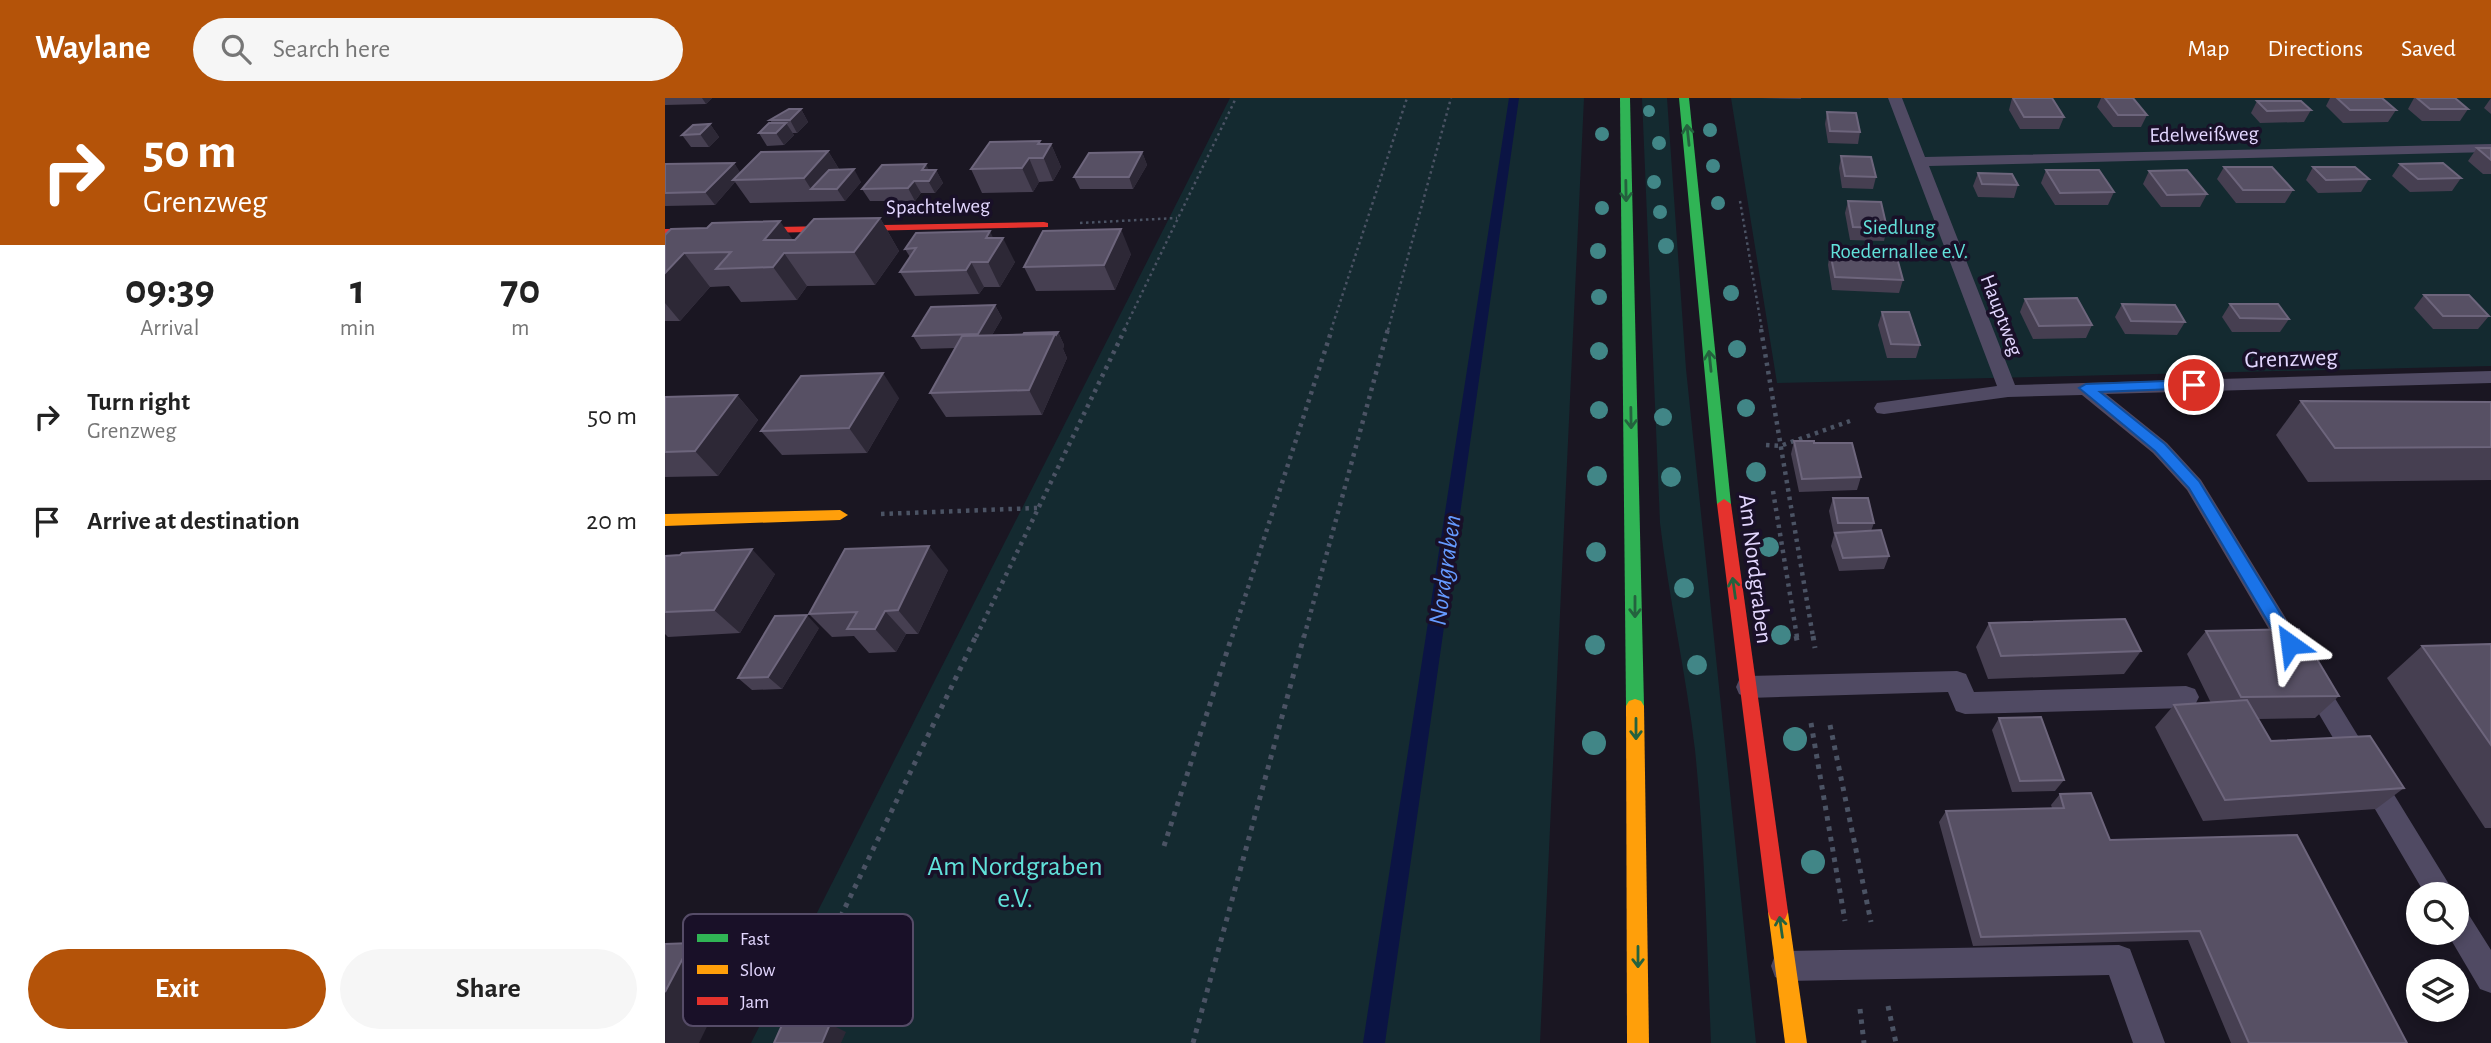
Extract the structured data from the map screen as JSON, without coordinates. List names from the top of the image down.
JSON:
{
  "streets": {
    "main road": ["Spachtelweg", "Am Nordgraben"],
    "lane": ["Edelweißweg", "Hauptweg", "Grenzweg"]
  },
  "crossings": [
    ["Edelweißweg", "Hauptweg"],
    ["Hauptweg", "Grenzweg"]
  ],
  "water": ["Nordgraben"],
  "parks": ["Siedlung Roedernallee e.V.", "Am Nordgraben e.V."],
  "legend": ["Fast", "Slow", "Jam"],
  "page": {
    "header": "Waylane",
    "search": "Search here",
    "nav": ["Map", "Directions", "Saved"],
    "turn": ["50 m", "Grenzweg"],
    "eta": [
      "09:39",
      "Arrival",
      "1",
      "min",
      "70",
      "m"
    ],
    "list": [
      {
        "name": "Turn right",
        "note": "Grenzweg",
        "value": "50 m"
      },
      {
        "name": "Arrive at destination",
        "value": "20 m"
      }
    ],
    "buttons": ["Exit", "Share"]
  }
}
